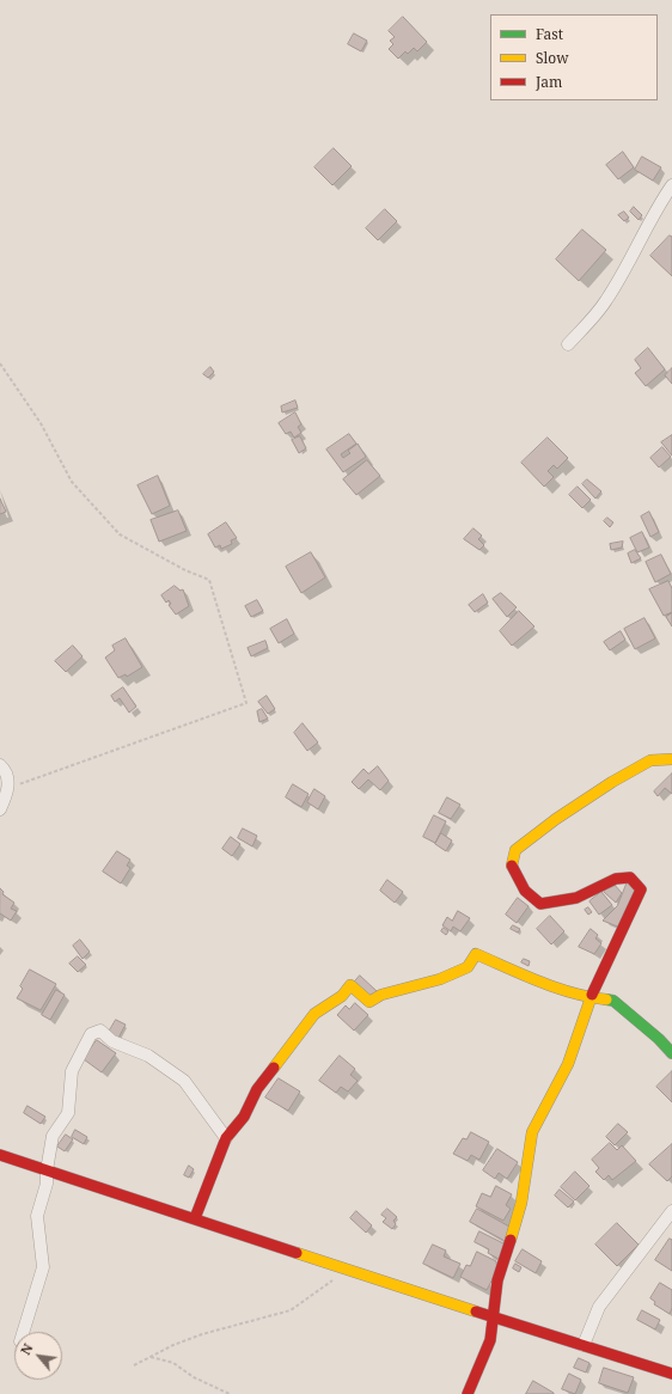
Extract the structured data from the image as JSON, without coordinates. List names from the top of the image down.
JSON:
{
  "legend": ["Fast", "Slow", "Jam"],
  "north": "top left"
}
